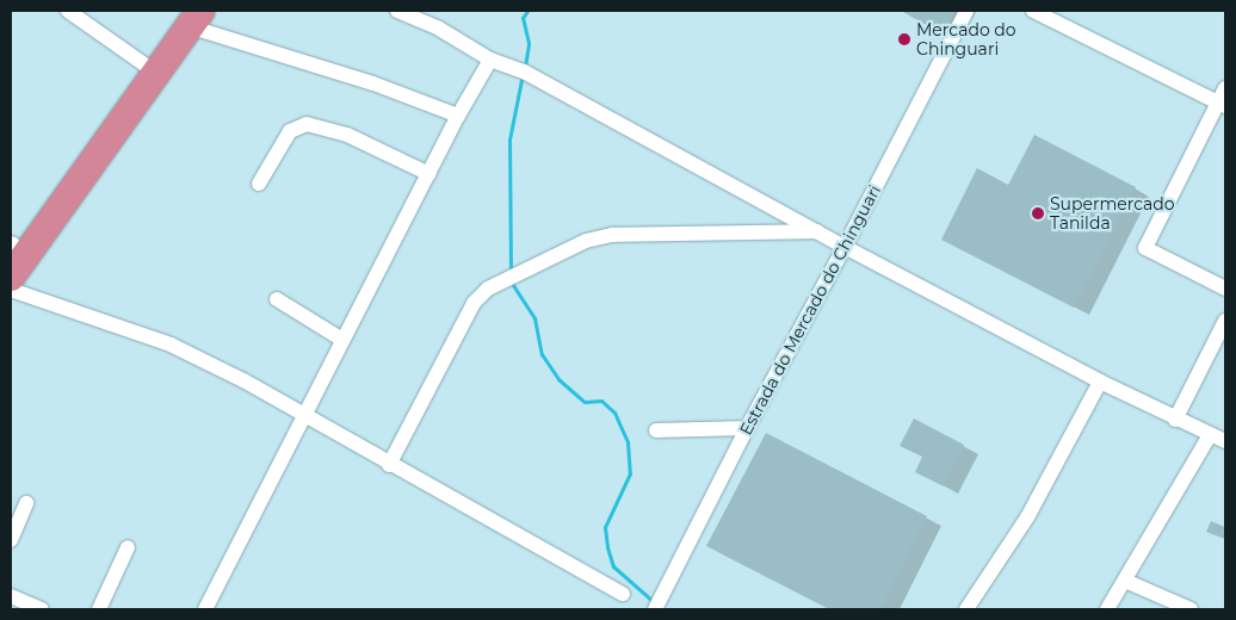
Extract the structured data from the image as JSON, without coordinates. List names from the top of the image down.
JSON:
{
  "streets": {
    "street": ["Estrada do Mercado do Chinguari"]
  },
  "places": ["Mercado do Chinguari", "Supermercado Tanilda"]
}
